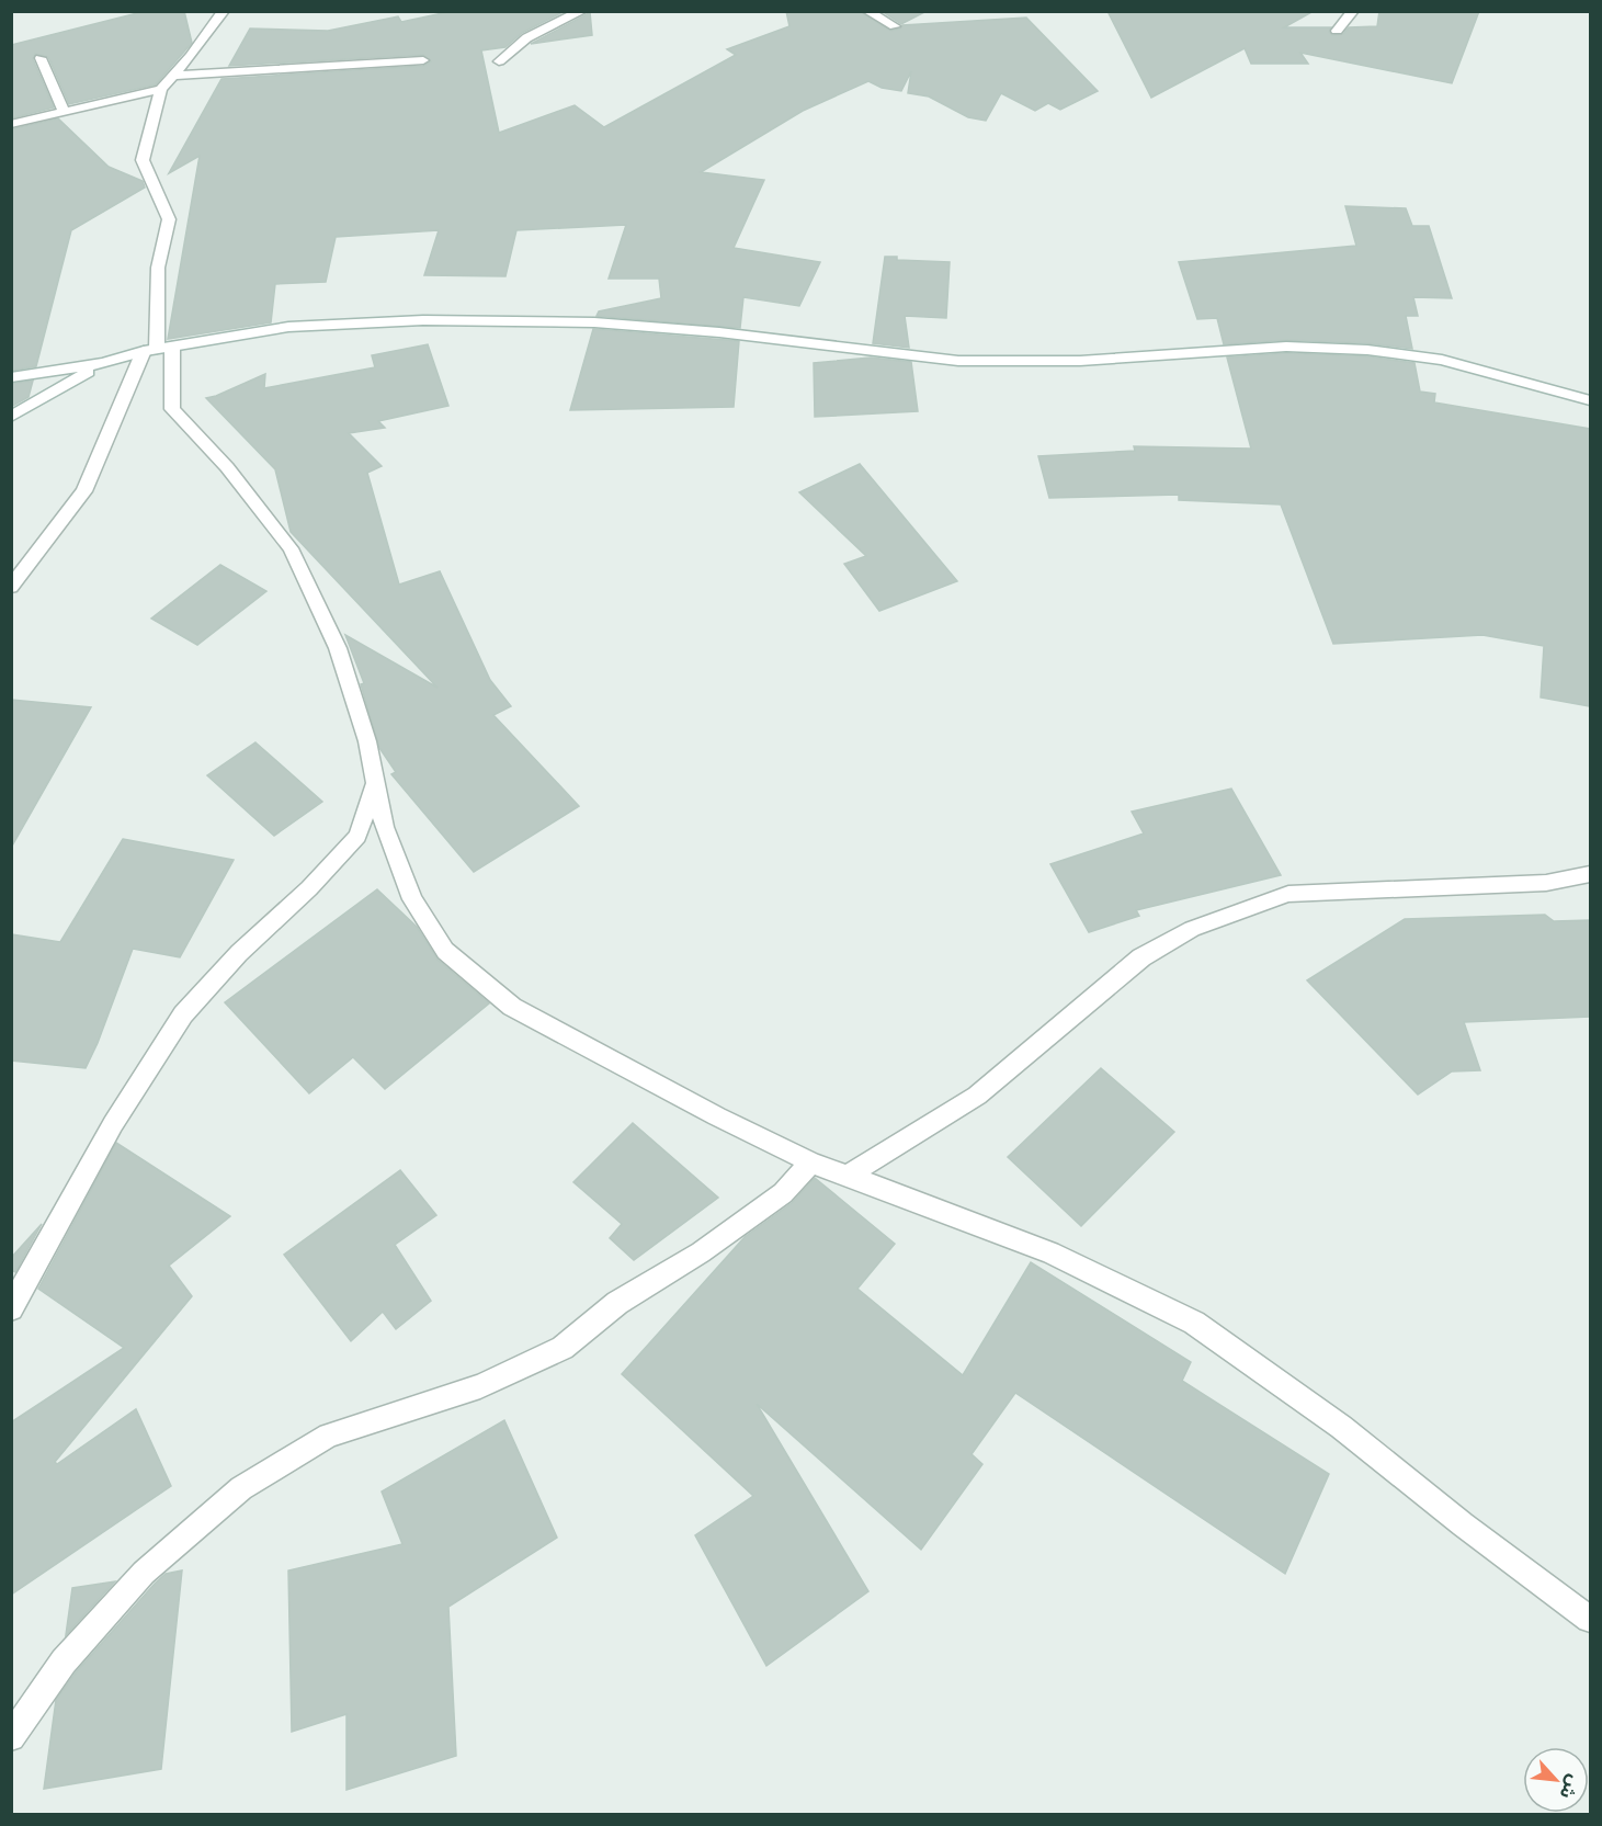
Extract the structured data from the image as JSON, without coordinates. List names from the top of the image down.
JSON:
{
  "north": "bottom right"
}
